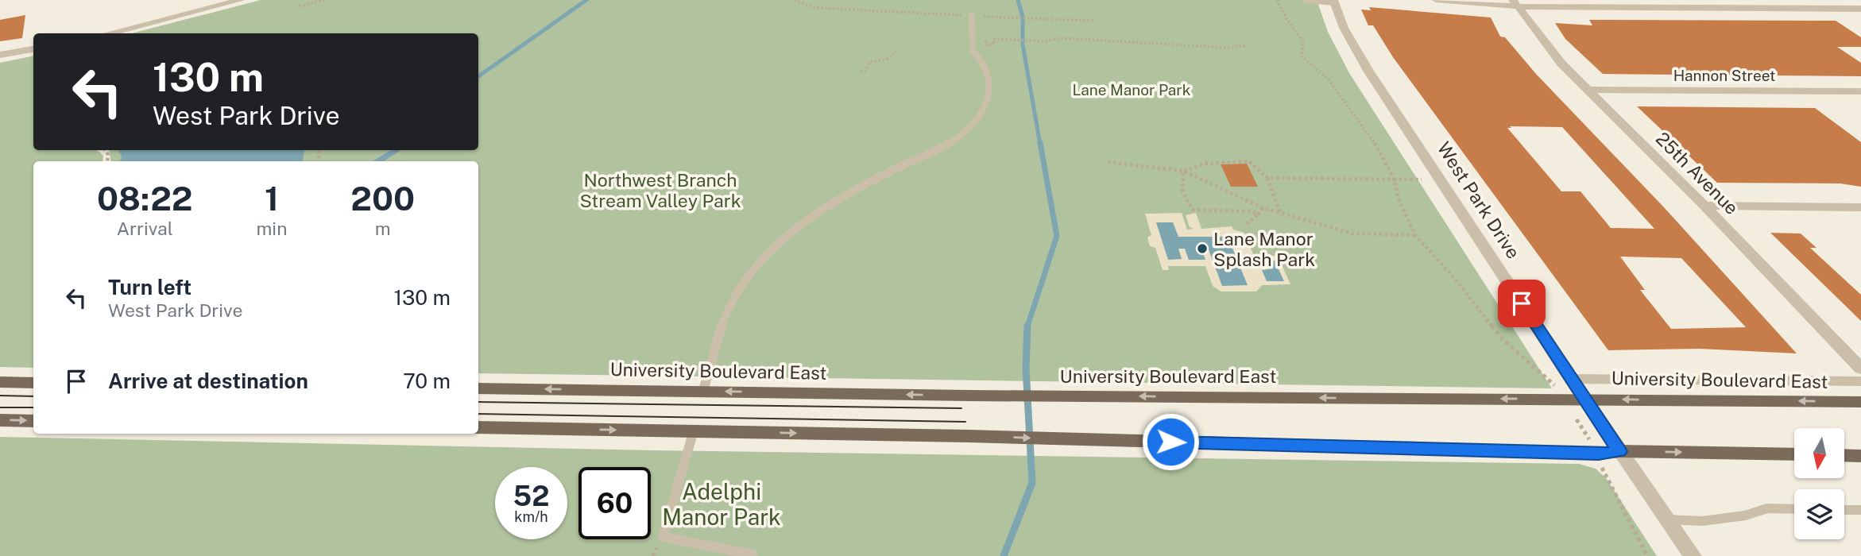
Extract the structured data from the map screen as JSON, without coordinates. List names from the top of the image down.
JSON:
{
  "streets": {
    "main road": ["University Boulevard East"],
    "street": ["Hannon Street", "25th Avenue", "West Park Drive"]
  },
  "crossings": [
    ["Hannon Street", "25th Avenue"],
    ["West Park Drive", "University Boulevard East"]
  ],
  "parks": ["Lane Manor Park", "Northwest Branch Stream Valley Park", "Adelphi Manor Park"],
  "places": ["Lane Manor Splash Park"],
  "north": "bottom",
  "page": {
    "turn": ["130 m", "West Park Drive"],
    "eta": [
      "08:22",
      "Arrival",
      "1",
      "min",
      "200",
      "m"
    ],
    "list": [
      {
        "name": "Turn left",
        "note": "West Park Drive",
        "value": "130 m"
      },
      {
        "name": "Arrive at destination",
        "value": "70 m"
      }
    ],
    "speed": "52 km/h",
    "limit": "60"
  }
}
